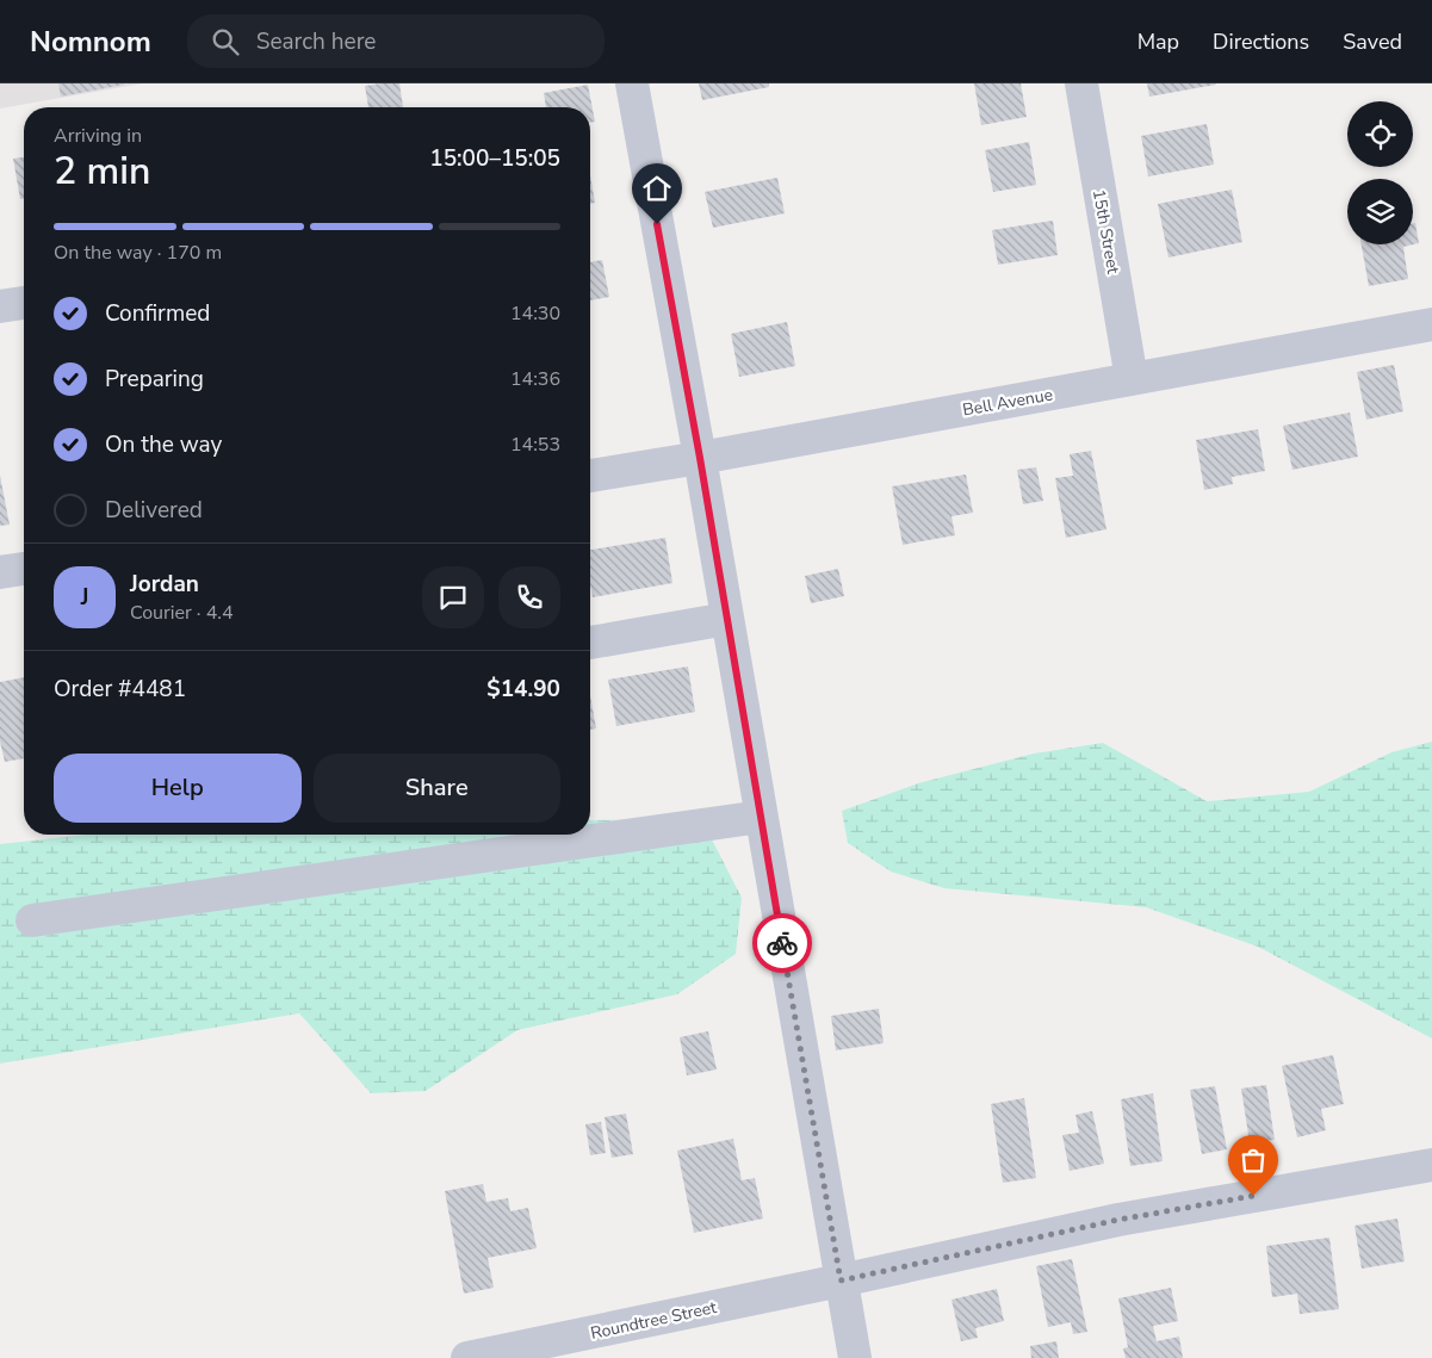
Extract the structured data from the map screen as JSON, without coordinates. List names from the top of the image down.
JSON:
{
  "streets": {
    "street": ["15th Street", "Bell Avenue", "Roundtree Street"]
  },
  "crossings": [
    ["15th Street", "Bell Avenue"]
  ],
  "page": {
    "header": "Nomnom",
    "search": "Search here",
    "nav": ["Map", "Directions", "Saved"],
    "heading": ["2 min", "Arriving in", "15:00–15:05"],
    "panel": [
      "Jordan",
      "Courier · 4.4",
      "Order #4481",
      "$14.90"
    ],
    "bar": "On the way · 170 m",
    "list": [
      ["Confirmed", "14:30"],
      ["Preparing", "14:36"],
      ["On the way", "14:53"],
      "Delivered"
    ],
    "round": "J",
    "buttons": ["Help", "Share"]
  }
}
